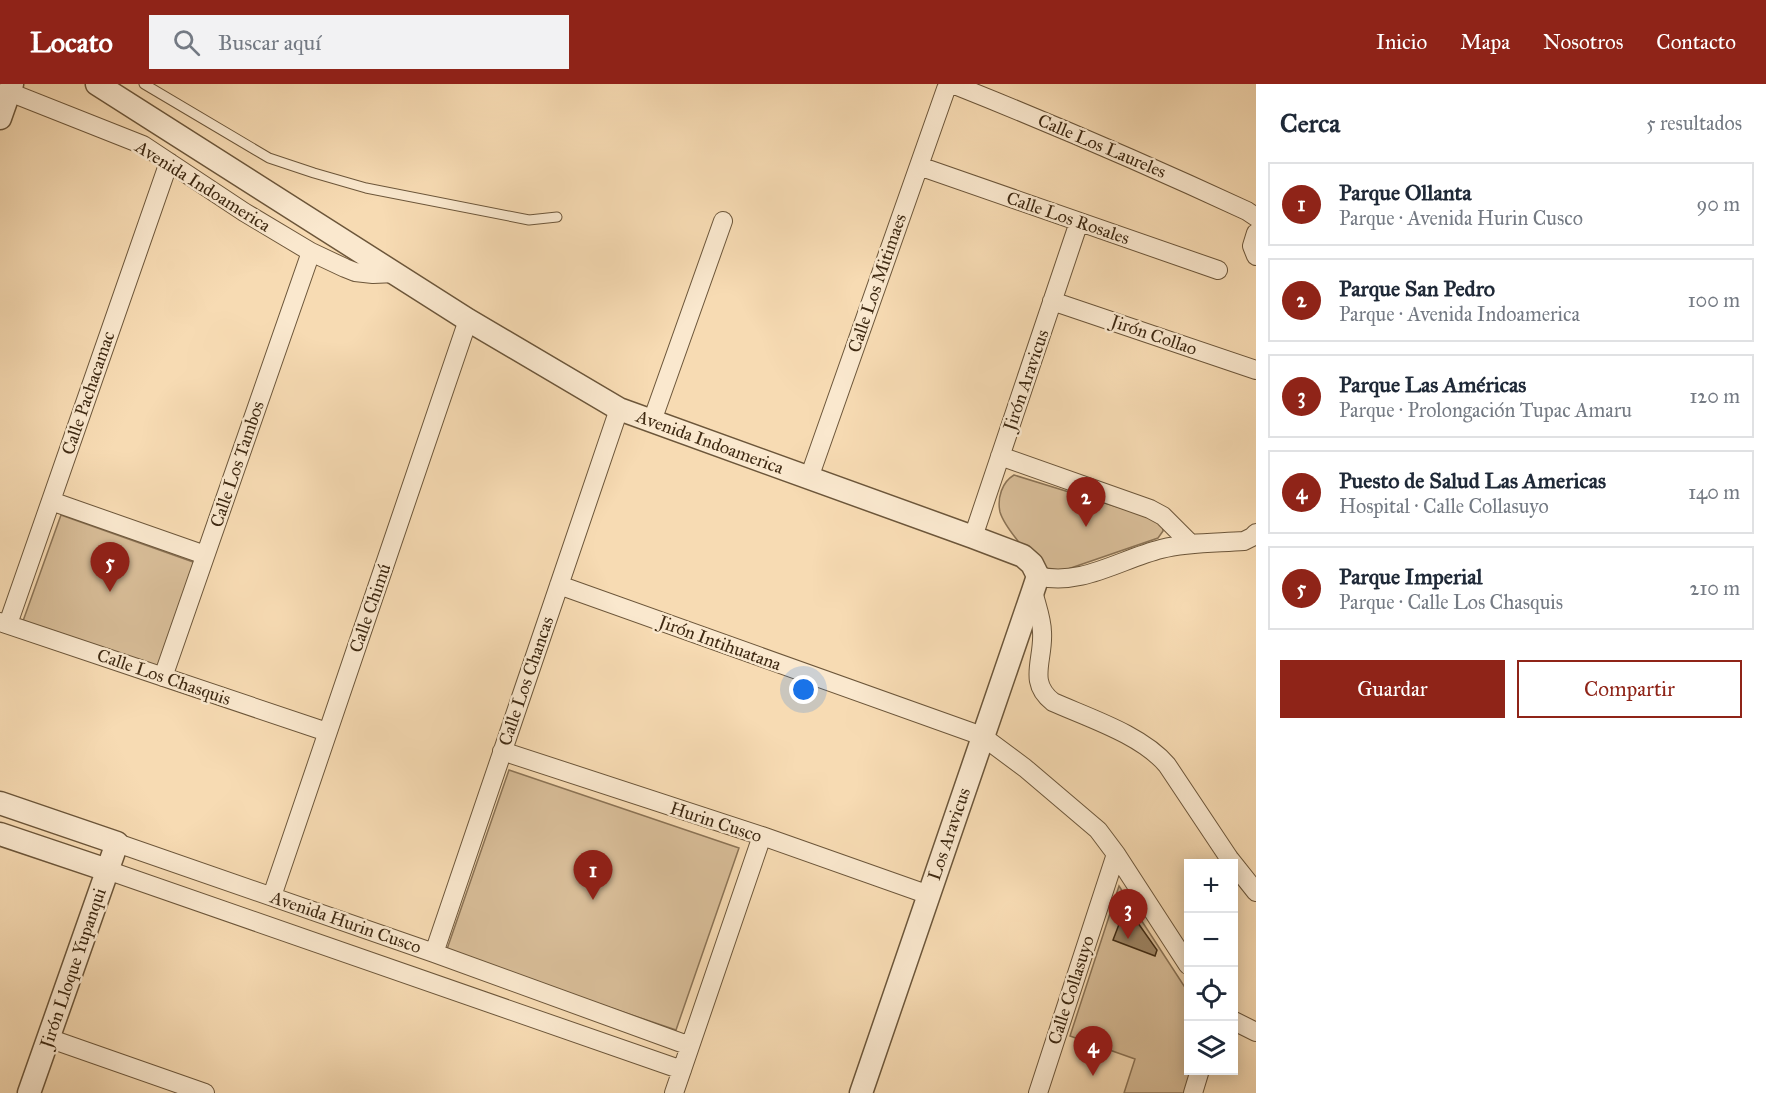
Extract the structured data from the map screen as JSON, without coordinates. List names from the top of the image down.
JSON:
{
  "streets": {
    "street": [
      "Calle Los Laureles",
      "Avenida Indoamerica",
      "Calle Los Rosales",
      "Calle Los Mitimaes",
      "Jirón Collao",
      "Jirón Aravicus",
      "Calle Pachacamac",
      "Calle Los Tambos",
      "Calle Chimú",
      "Jirón Intihuatana",
      "Calle Los Chasquis",
      "Calle Los Chancas",
      "Hurin Cusco",
      "Los Aravicus",
      "Avenida Hurin Cusco",
      "Jirón Lloque Yupanqui",
      "Calle Collasuyo"
    ]
  },
  "crossings": [
    ["Calle Los Laureles", "Calle Los Mitimaes"],
    ["Avenida Indoamerica", "Calle Los Mitimaes"],
    ["Avenida Indoamerica", "Jirón Aravicus"],
    ["Avenida Indoamerica", "Calle Pachacamac"],
    ["Avenida Indoamerica", "Calle Los Tambos"],
    ["Avenida Indoamerica", "Calle Chimú"],
    ["Avenida Indoamerica", "Calle Los Chancas"],
    ["Avenida Indoamerica", "Los Aravicus"],
    ["Calle Los Rosales", "Calle Los Mitimaes"],
    ["Calle Los Rosales", "Jirón Aravicus"],
    ["Jirón Collao", "Jirón Aravicus"],
    ["Calle Pachacamac", "Calle Los Chasquis"],
    ["Calle Los Tambos", "Calle Los Chasquis"],
    ["Calle Chimú", "Calle Los Chasquis"],
    ["Calle Chimú", "Avenida Hurin Cusco"],
    ["Jirón Intihuatana", "Calle Los Chancas"],
    ["Jirón Intihuatana", "Los Aravicus"],
    ["Jirón Intihuatana", "Calle Collasuyo"],
    ["Calle Los Chancas", "Hurin Cusco"],
    ["Calle Los Chancas", "Avenida Hurin Cusco"],
    ["Hurin Cusco", "Los Aravicus"],
    ["Avenida Hurin Cusco", "Jirón Lloque Yupanqui"]
  ],
  "page": {
    "header": "Locato",
    "search": "Buscar aquí",
    "nav": [
      "Inicio",
      "Mapa",
      "Nosotros",
      "Contacto"
    ],
    "heading": ["Cerca", "5 resultados"],
    "list": [
      {
        "mark": "1",
        "name": "Parque Ollanta",
        "note": "Parque · Avenida Hurin Cusco",
        "value": "90 m"
      },
      {
        "mark": "2",
        "name": "Parque San Pedro",
        "note": "Parque · Avenida Indoamerica",
        "value": "100 m"
      },
      {
        "mark": "3",
        "name": "Parque Las Américas",
        "note": "Parque · Prolongación Tupac Amaru",
        "value": "120 m"
      },
      {
        "mark": "4",
        "name": "Puesto de Salud Las Americas",
        "note": "Hospital · Calle Collasuyo",
        "value": "140 m"
      },
      {
        "mark": "5",
        "name": "Parque Imperial",
        "note": "Parque · Calle Los Chasquis",
        "value": "210 m"
      }
    ],
    "pins": [
      "2",
      "5",
      "1",
      "3",
      "4"
    ],
    "buttons": ["Guardar", "Compartir"],
    "map_buttons": ["+", "−"]
  }
}
